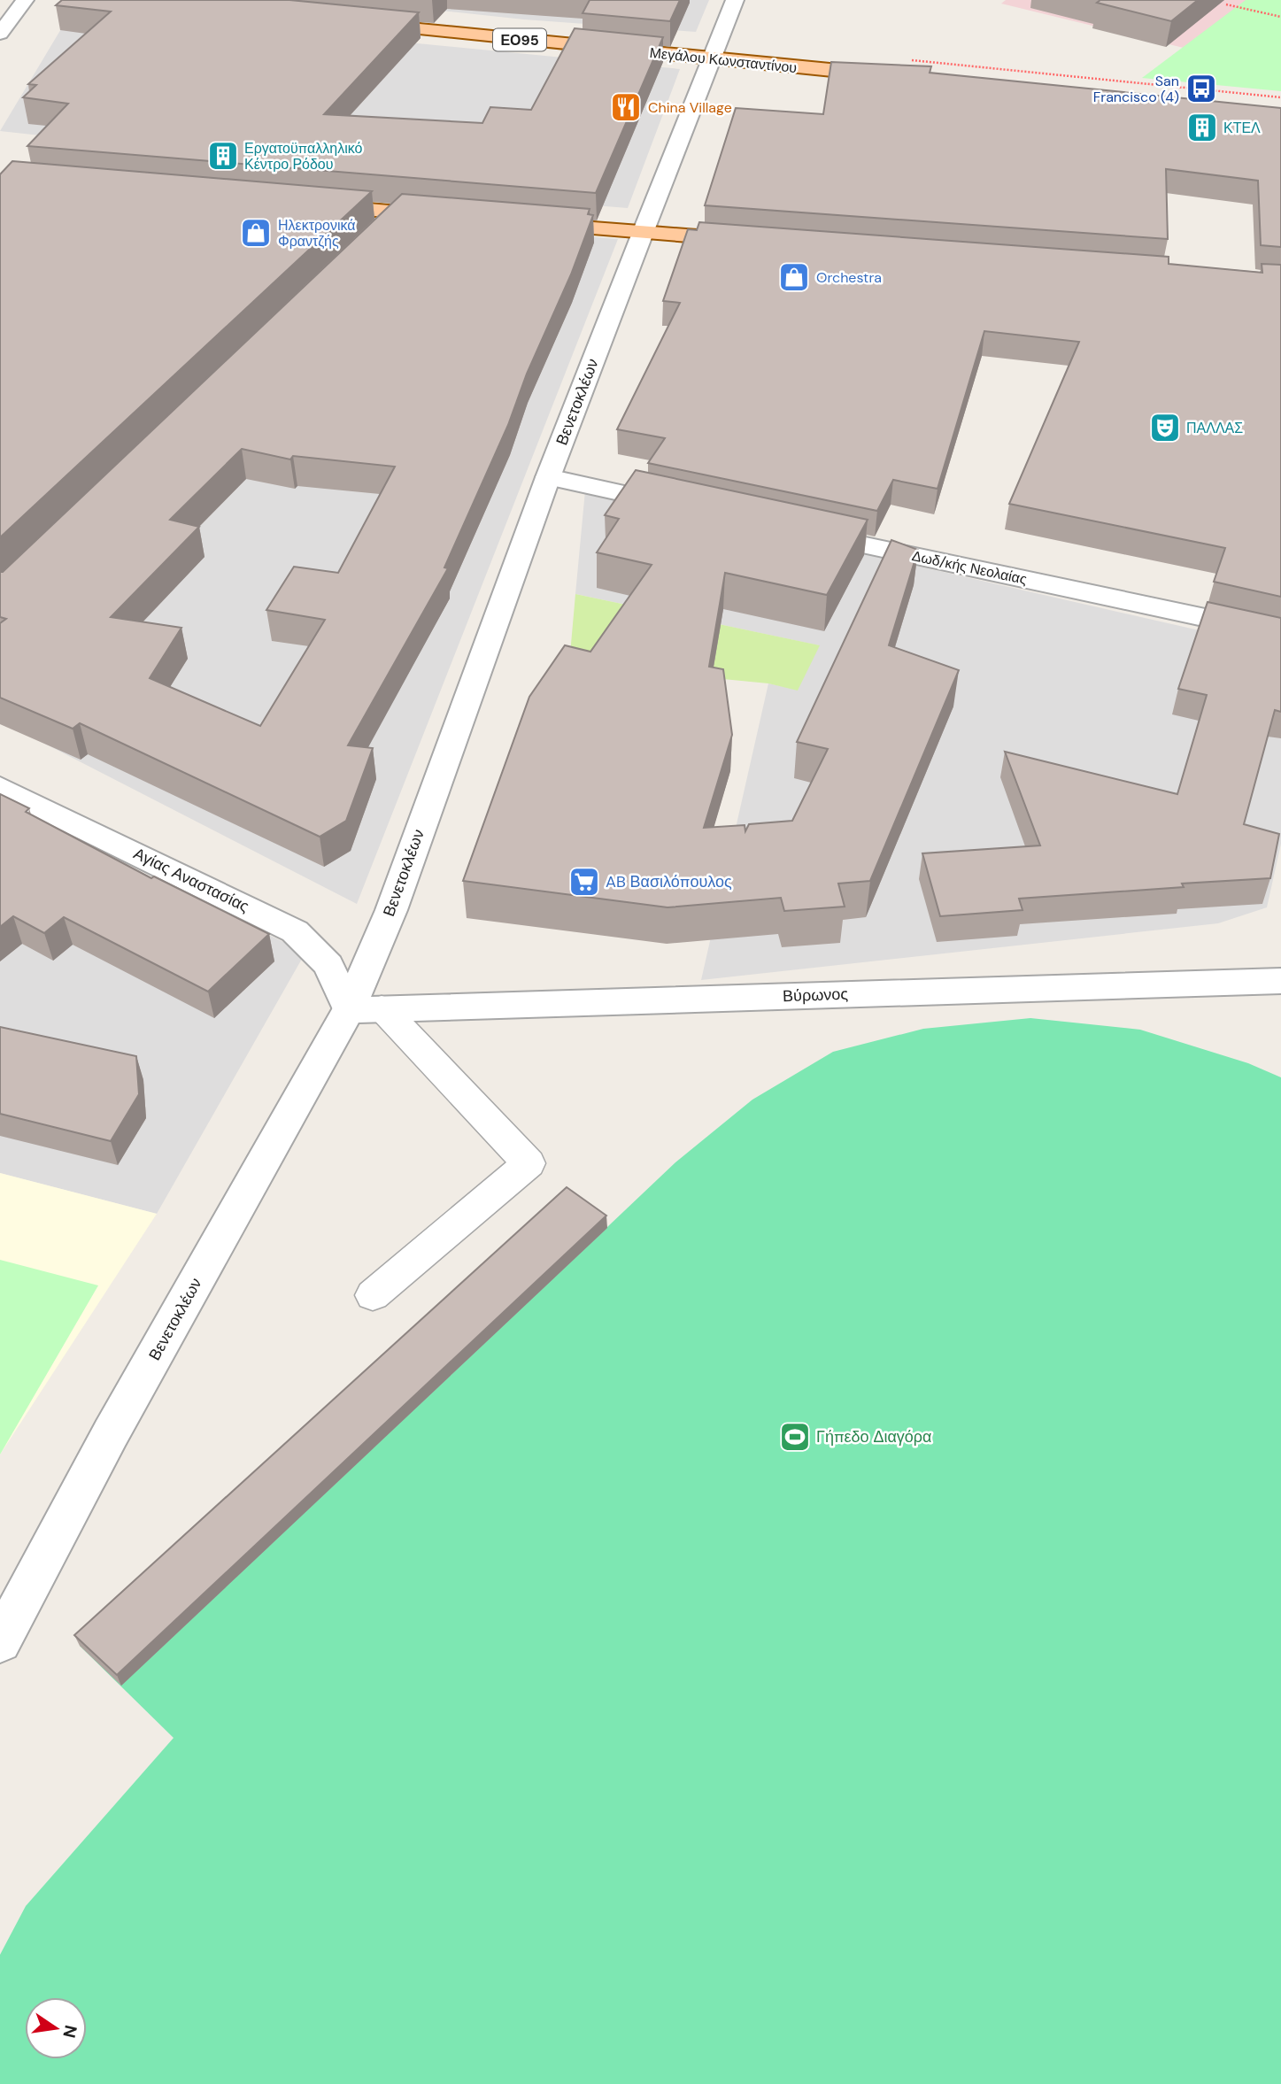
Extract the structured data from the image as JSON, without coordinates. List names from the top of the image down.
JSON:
{
  "streets": {
    "main road": ["ΕΟ95", "Μεγάλου Κωνσταντίνου"],
    "street": [
      "Βενετοκλέων",
      "Δωδ/κής Νεολαίας",
      "Αγίας Αναστασίας",
      "Βύρωνος"
    ]
  },
  "crossings": [
    ["Μεγάλου Κωνσταντίνου", "Βενετοκλέων"],
    ["Βενετοκλέων", "Αγίας Αναστασίας"],
    ["Βενετοκλέων", "Βύρωνος"],
    ["Αγίας Αναστασίας", "Βύρωνος"]
  ],
  "places": {
    "bus stop": ["San Francisco (4)"],
    "restaurant": ["China Village"],
    "building": ["ΚΤΕΛ", "Εργατοϋπαλληλικό Κέντρο Ρόδου"],
    "shop": ["Ηλεκτρονικά Φραντζής", "Orchestra"],
    "theatre": ["ΠΑΛΛΑΣ"],
    "supermarket": ["AB Βασιλόπουλος"],
    "sports": ["Γήπεδο Διαγόρα"]
  },
  "north": "right"
}
